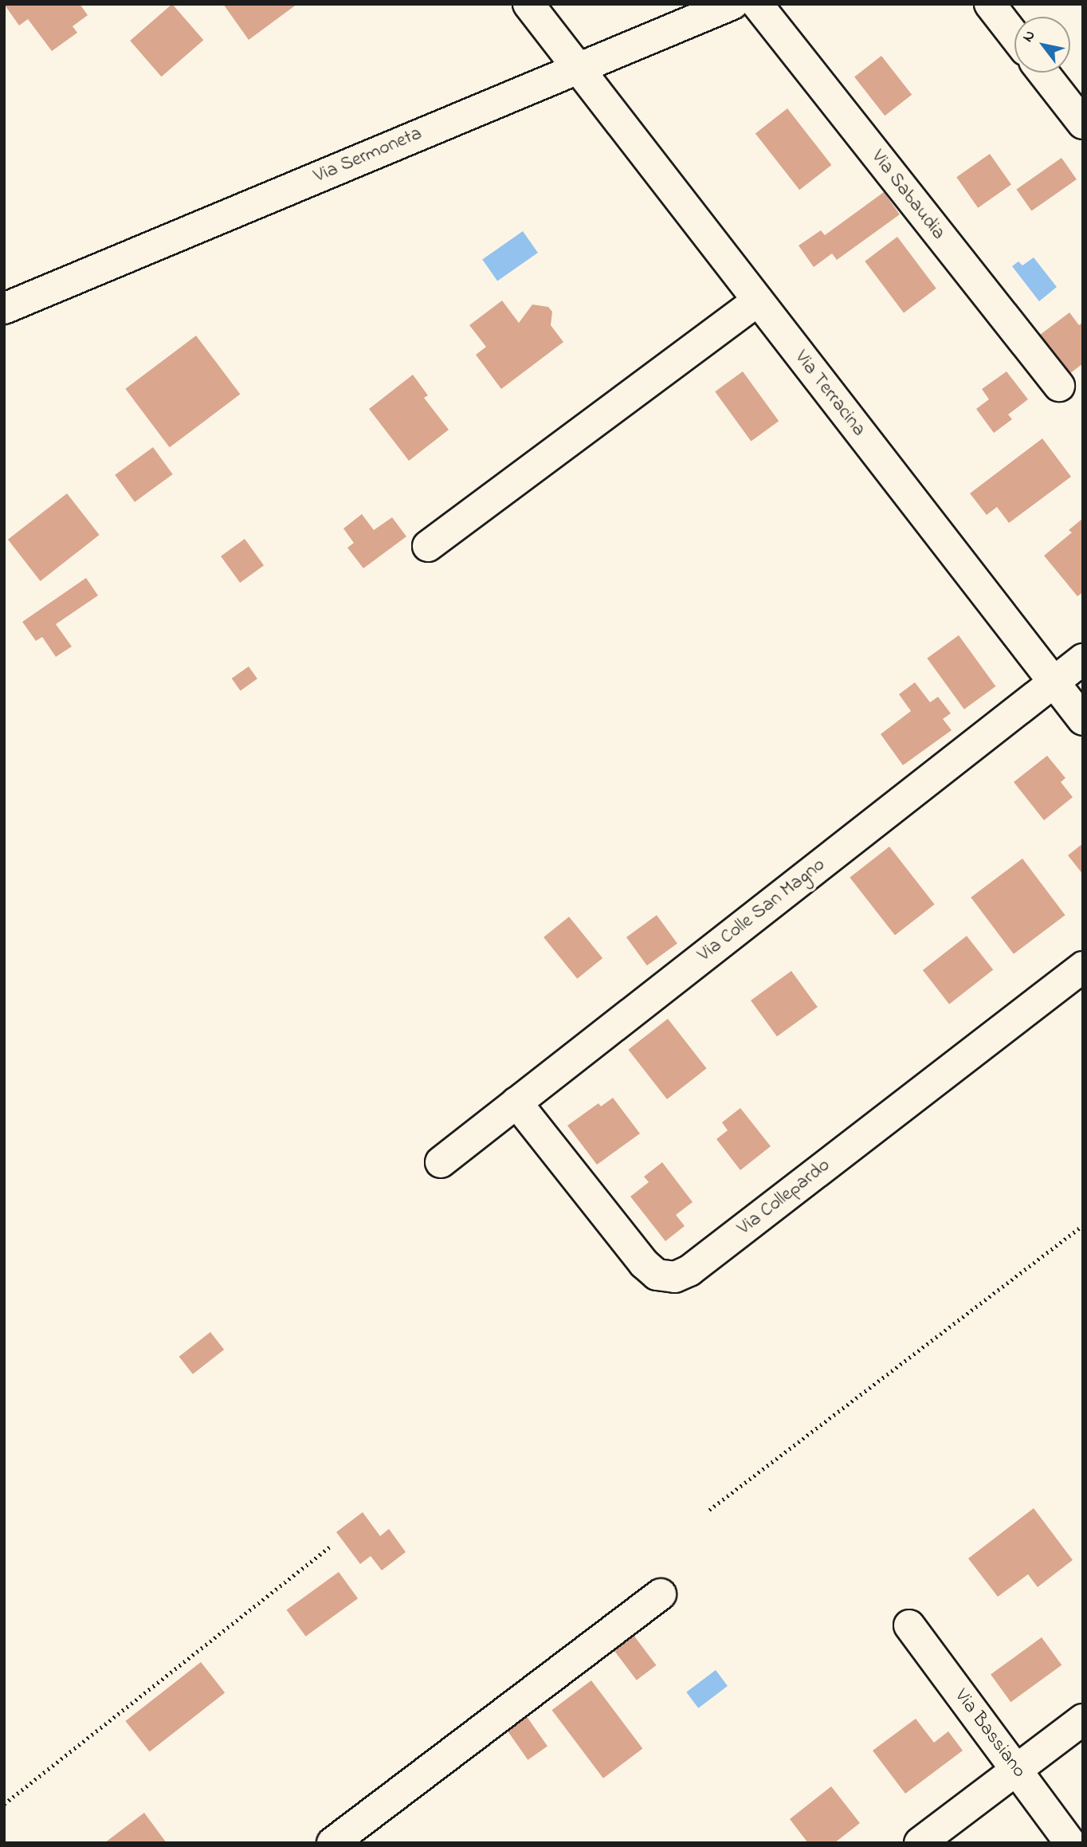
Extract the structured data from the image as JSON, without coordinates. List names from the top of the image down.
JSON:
{
  "streets": {
    "street": [
      "Via Sermoneta",
      "Via Sabaudia",
      "Via Terracina",
      "Via Colle San Magno",
      "Via Collepardo",
      "Via Bassiano"
    ]
  },
  "crossings": [
    ["Via Sermoneta", "Via Terracina"],
    ["Via Terracina", "Via Colle San Magno"],
    ["Via Colle San Magno", "Via Collepardo"]
  ],
  "north": "top left"
}
